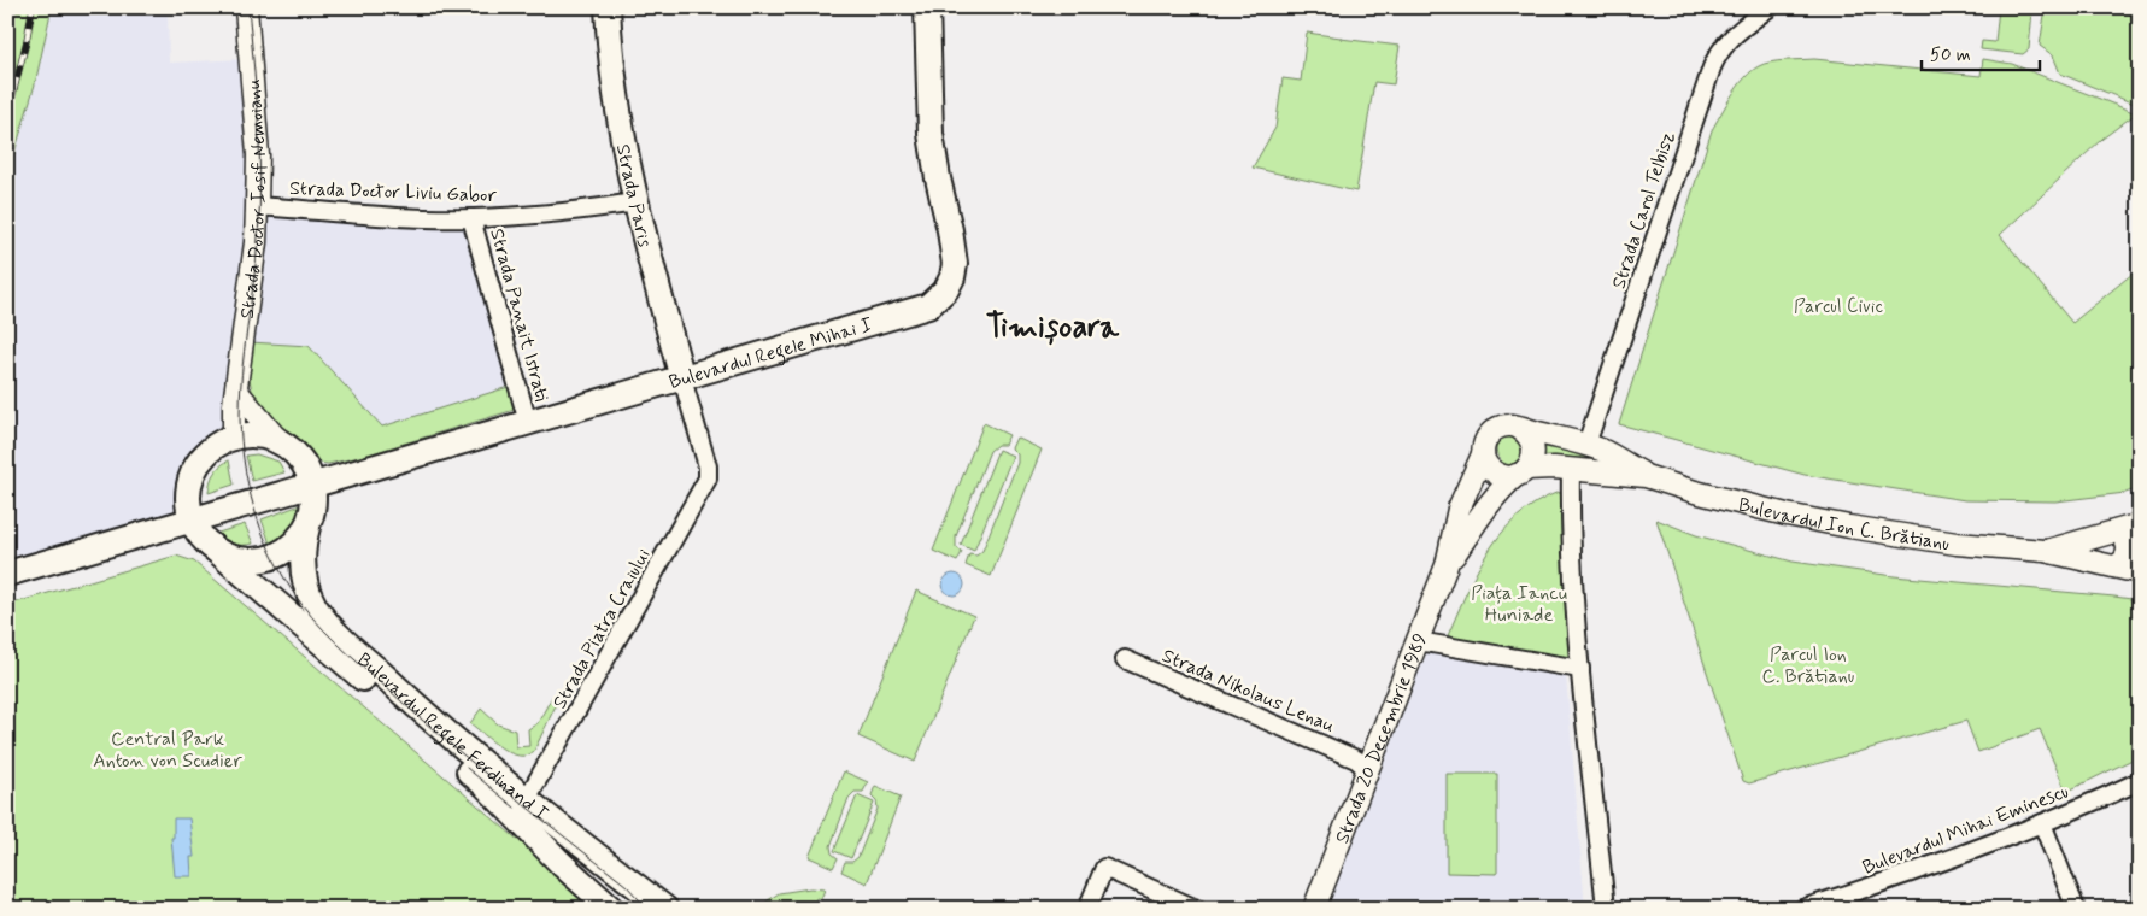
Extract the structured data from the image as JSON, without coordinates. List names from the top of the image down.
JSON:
{
  "streets": {
    "main road": ["Strada Paris", "Bulevardul Regele Mihai I", "Bulevardul Regele Ferdinand I"],
    "street": [
      "Strada Doctor Liviu Gabor",
      "Strada Doctor Iosif Nemoianu",
      "Strada Carol Telbisz",
      "Strada Panait Istrati",
      "Bulevardul Ion C. Brătianu",
      "Strada Piatra Craiului",
      "Strada Nikolaus Lenau",
      "Strada 20 Decembrie 1989",
      "Bulevardul Mihai Eminescu"
    ]
  },
  "crossings": [
    ["Strada Doctor Liviu Gabor", "Strada Paris"],
    ["Strada Doctor Liviu Gabor", "Strada Doctor Iosif Nemoianu"],
    ["Strada Doctor Liviu Gabor", "Strada Panait Istrati"],
    ["Strada Paris", "Bulevardul Regele Mihai I"],
    ["Strada Paris", "Strada Piatra Craiului"],
    ["Strada Carol Telbisz", "Bulevardul Ion C. Brătianu"],
    ["Strada Panait Istrati", "Bulevardul Regele Mihai I"],
    ["Bulevardul Regele Mihai I", "Strada Piatra Craiului"],
    ["Bulevardul Regele Mihai I", "Bulevardul Regele Ferdinand I"],
    ["Bulevardul Ion C. Brătianu", "Strada 20 Decembrie 1989"],
    ["Strada Piatra Craiului", "Bulevardul Regele Ferdinand I"],
    ["Strada Nikolaus Lenau", "Strada 20 Decembrie 1989"]
  ],
  "districts": ["Timișoara"],
  "parks": [
    "Parcul Civic",
    "Piața Iancu Huniade",
    "Parcul Ion C. Brătianu",
    "Central Park Anton von Scudier"
  ],
  "scale_bar": "50 m"
}
